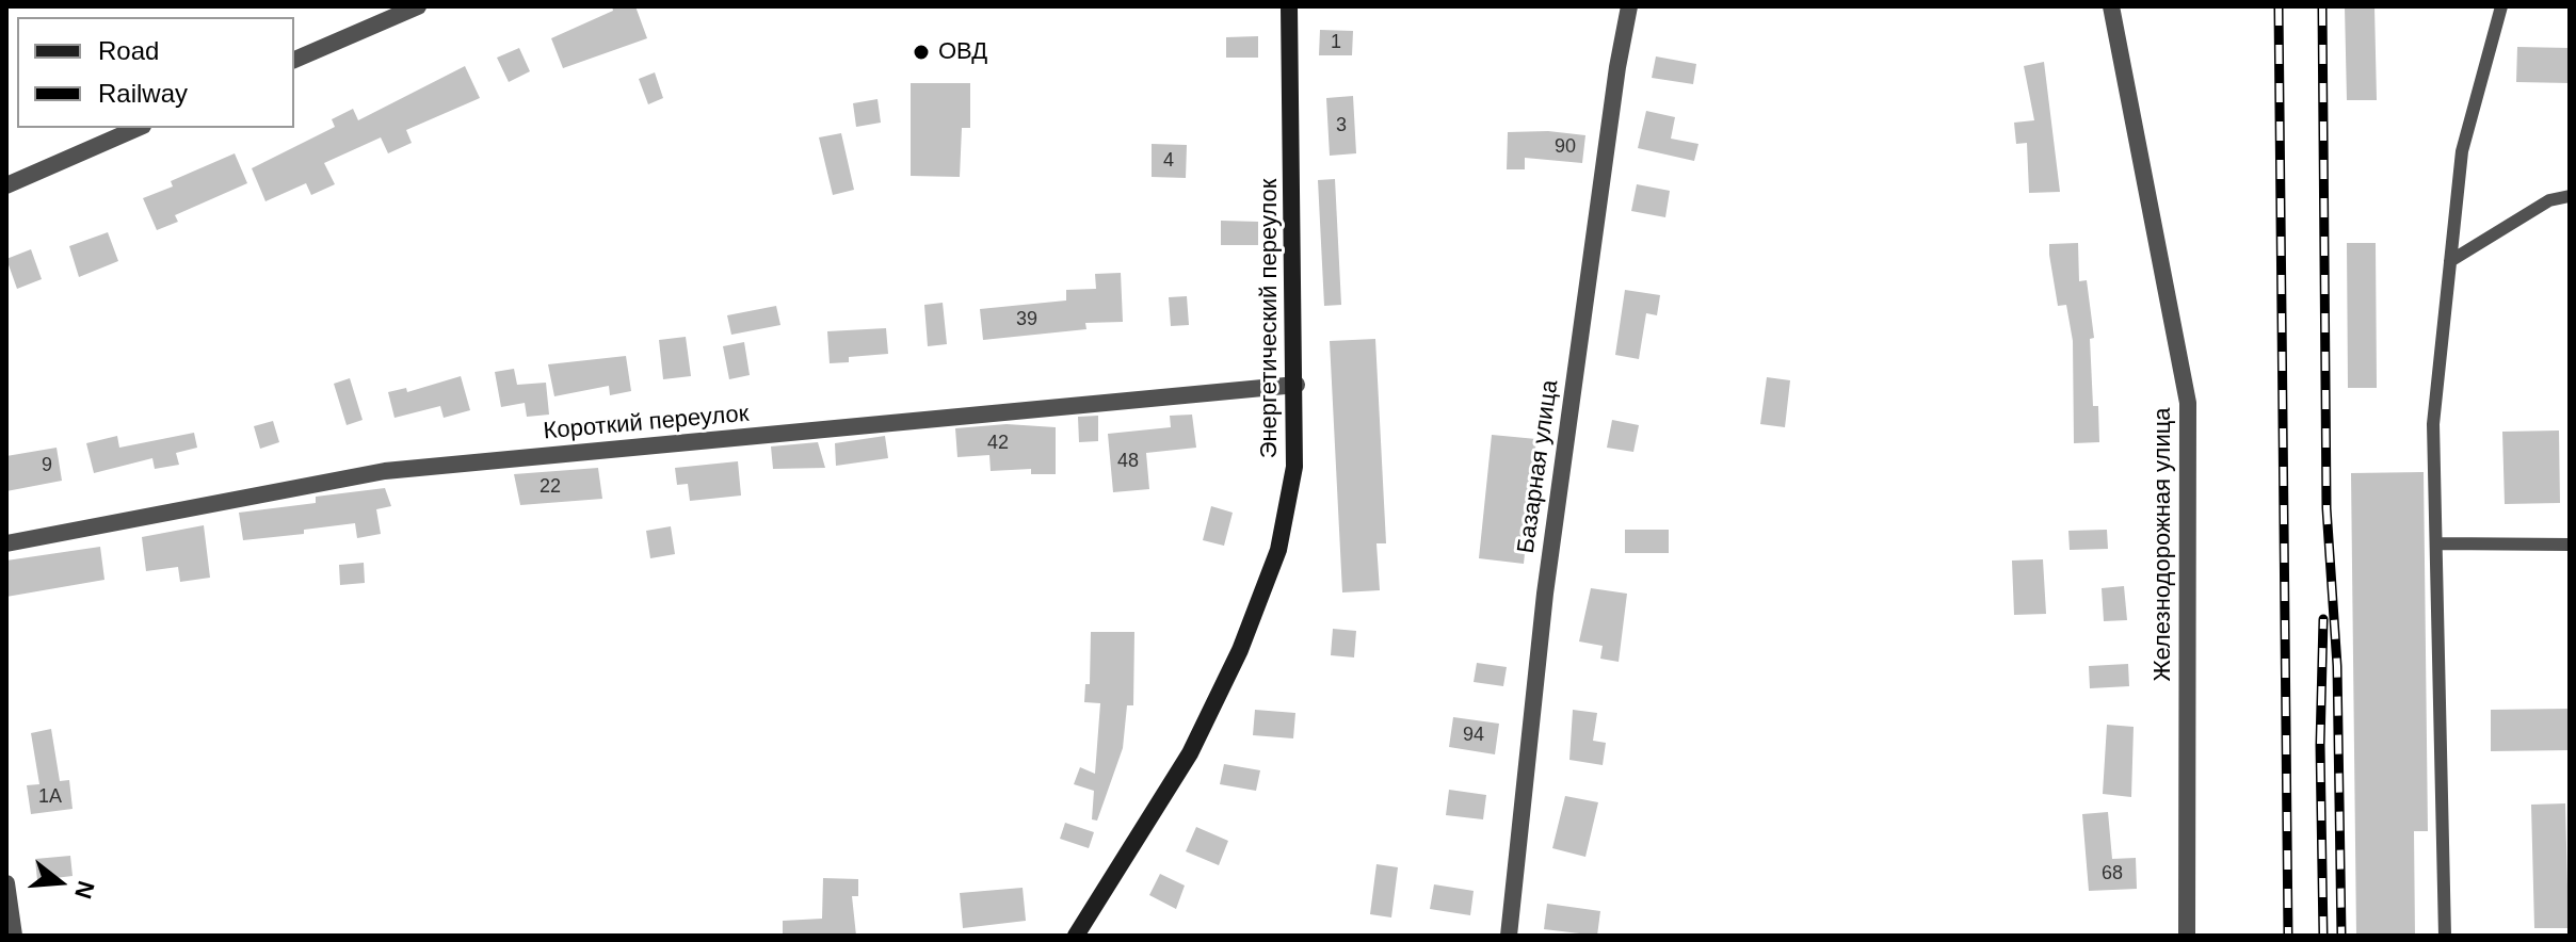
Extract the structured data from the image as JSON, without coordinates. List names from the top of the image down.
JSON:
{
  "streets": {
    "street": [
      "Энергетический переулок",
      "Короткий переулок",
      "Базарная улица",
      "Железнодорожная улица"
    ]
  },
  "crossings": [
    ["Энергетический переулок", "Короткий переулок"]
  ],
  "places": ["ОВД"],
  "house_numbers": [
    "1",
    "3",
    "90",
    "4",
    "39",
    "42",
    "48",
    "9",
    "22",
    "94",
    "1А",
    "68"
  ],
  "legend": ["Road", "Railway"],
  "north": "right"
}
